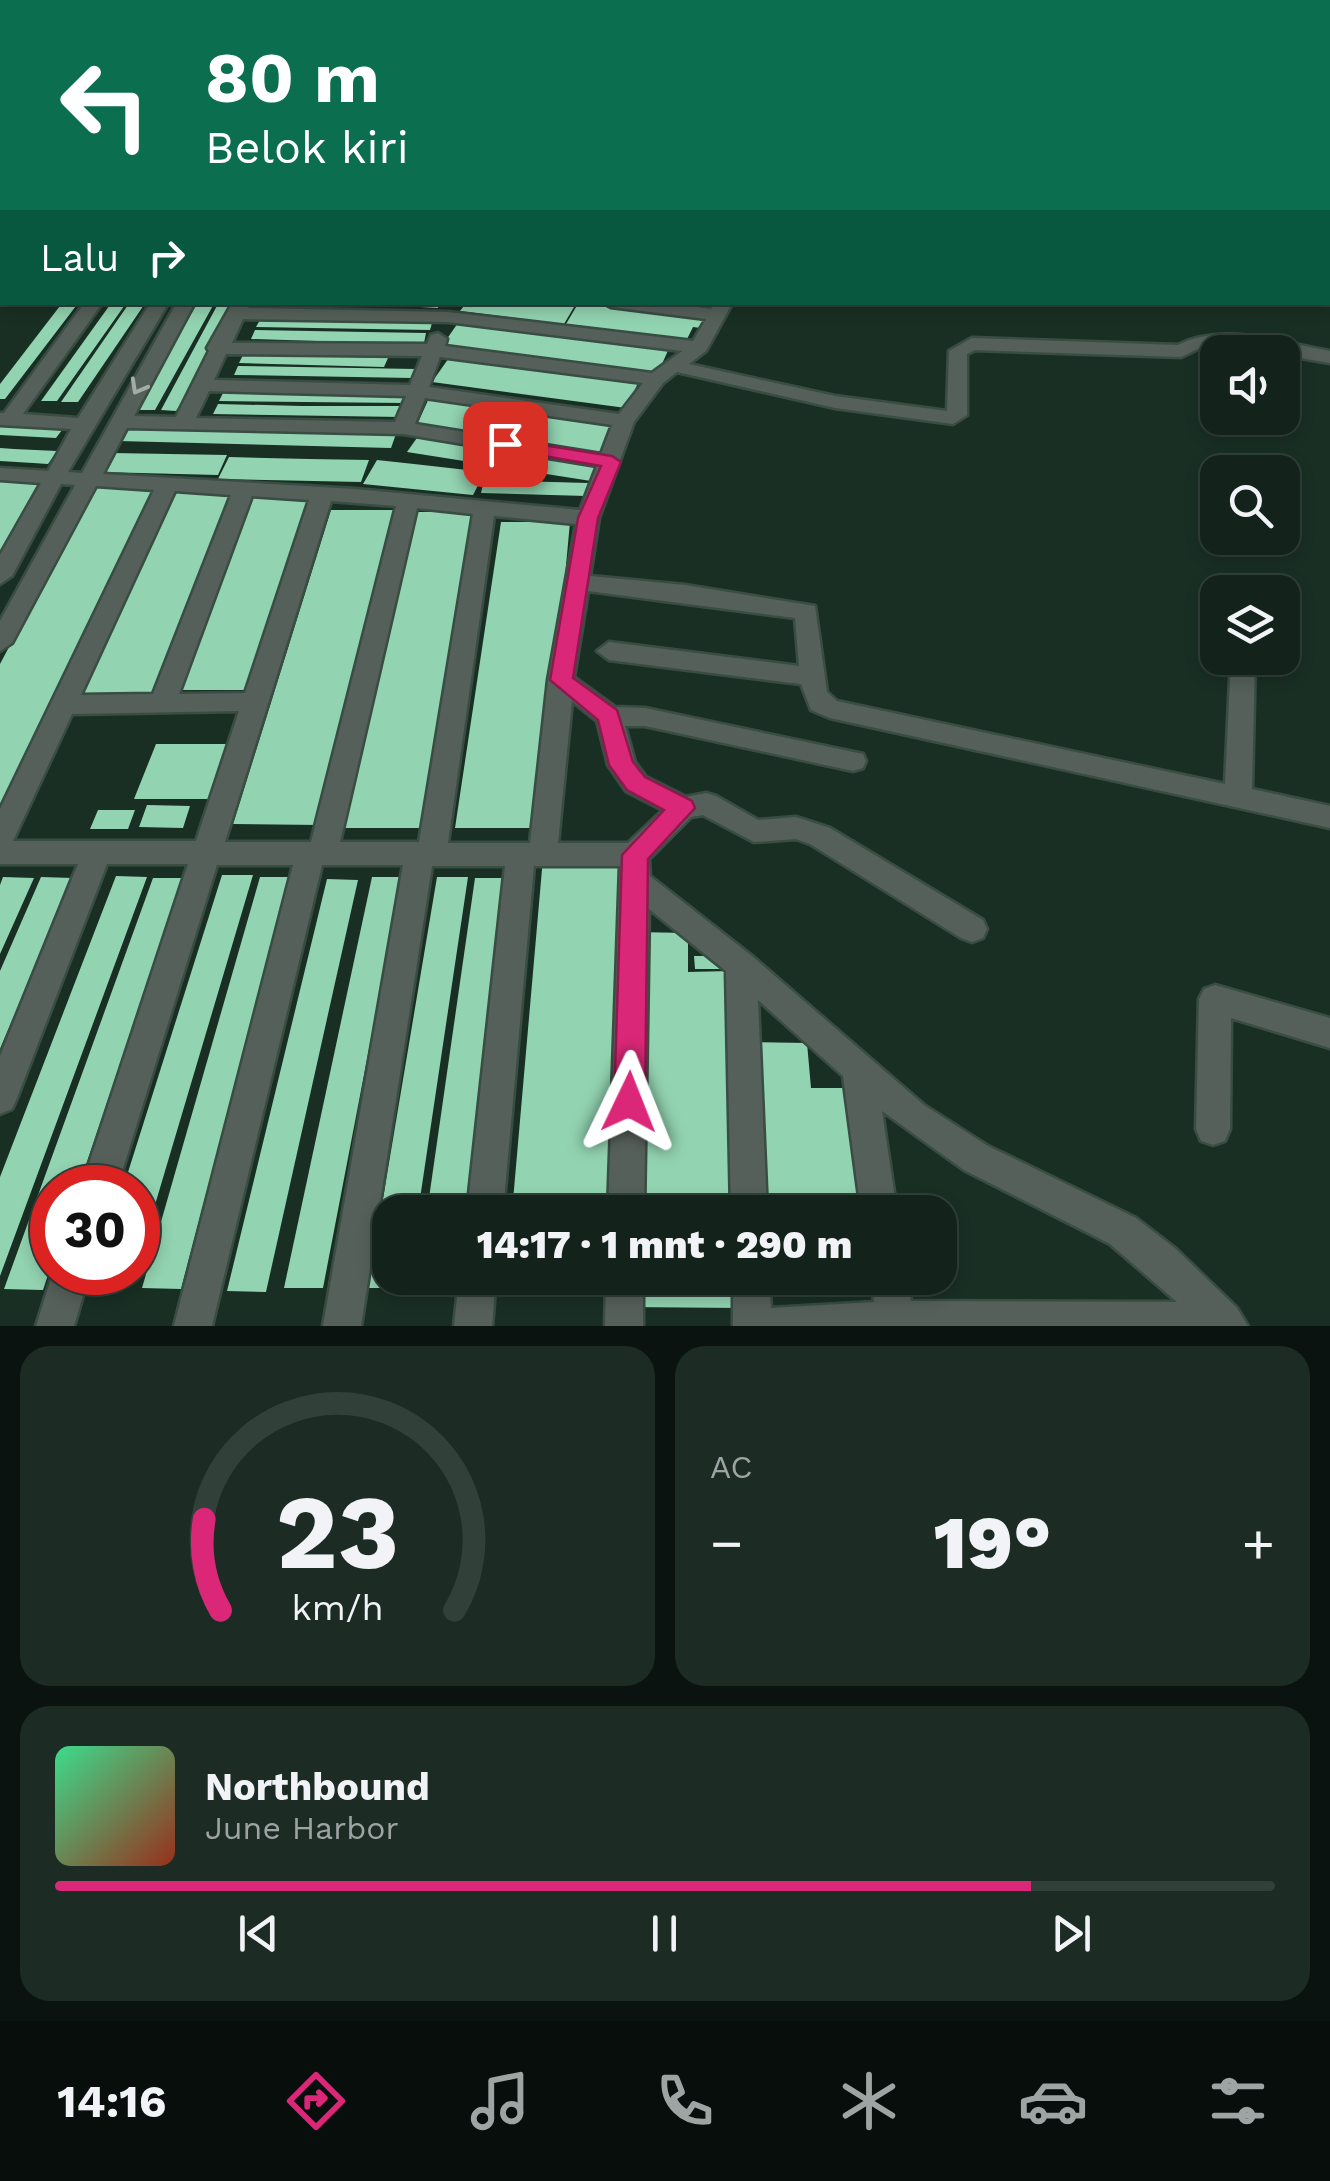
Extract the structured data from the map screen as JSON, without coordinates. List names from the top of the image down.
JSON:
{
  "page": {
    "turn": ["80 m", "Belok kiri"],
    "then": "Lalu",
    "limit": "30",
    "trip": "14:17 · 1 mnt · 290 m",
    "tile": "AC",
    "heat": ["−", "19°", "+"],
    "song": ["Northbound", "June Harbor"],
    "tabs": "14:16",
    "gauge": ["23", "km/h"]
  }
}
